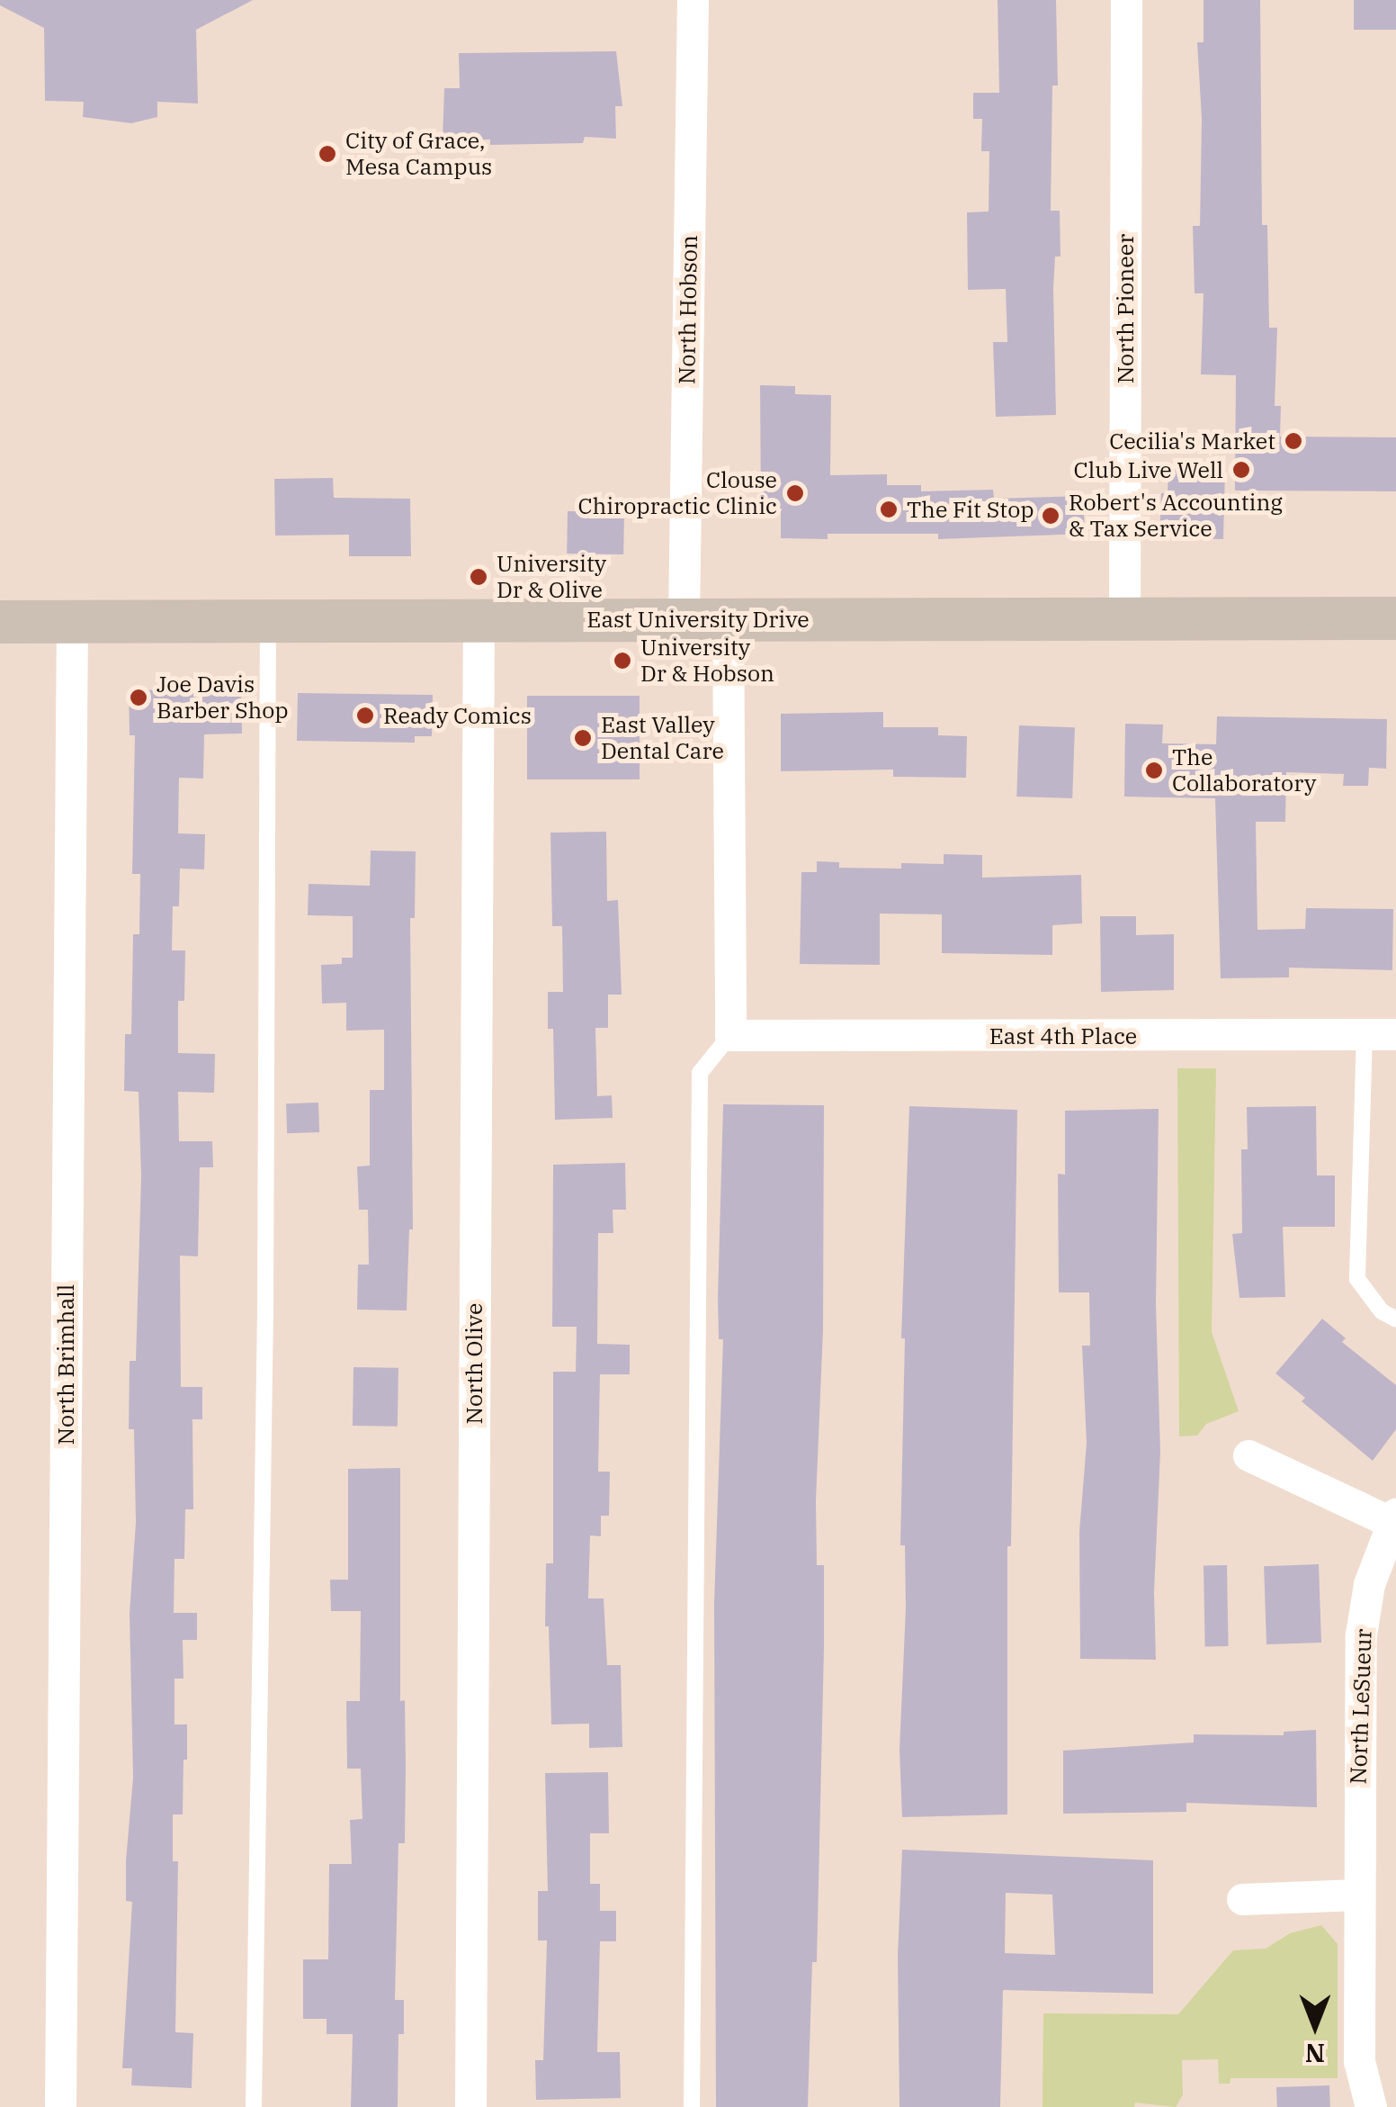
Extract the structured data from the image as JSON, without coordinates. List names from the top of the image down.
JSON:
{
  "streets": {
    "main road": ["East University Drive"],
    "street": [
      "North Pioneer",
      "North Hobson",
      "East 4th Place",
      "North Olive",
      "North Brimhall",
      "North LeSueur"
    ]
  },
  "crossings": [
    ["North Pioneer", "East University Drive"],
    ["North Hobson", "East University Drive"],
    ["East University Drive", "North Olive"],
    ["East University Drive", "North Brimhall"]
  ],
  "places": [
    "City of Grace, Mesa Campus",
    "Cecilia's Market",
    "Club Live Well",
    "Clouse Chiropractic Clinic",
    "The Fit Stop",
    "Robert's Accounting & Tax Service",
    "University Dr & Olive",
    "University Dr & Hobson",
    "Joe Davis Barber Shop",
    "Ready Comics",
    "East Valley Dental Care",
    "The Collaboratory"
  ],
  "north": "bottom"
}
